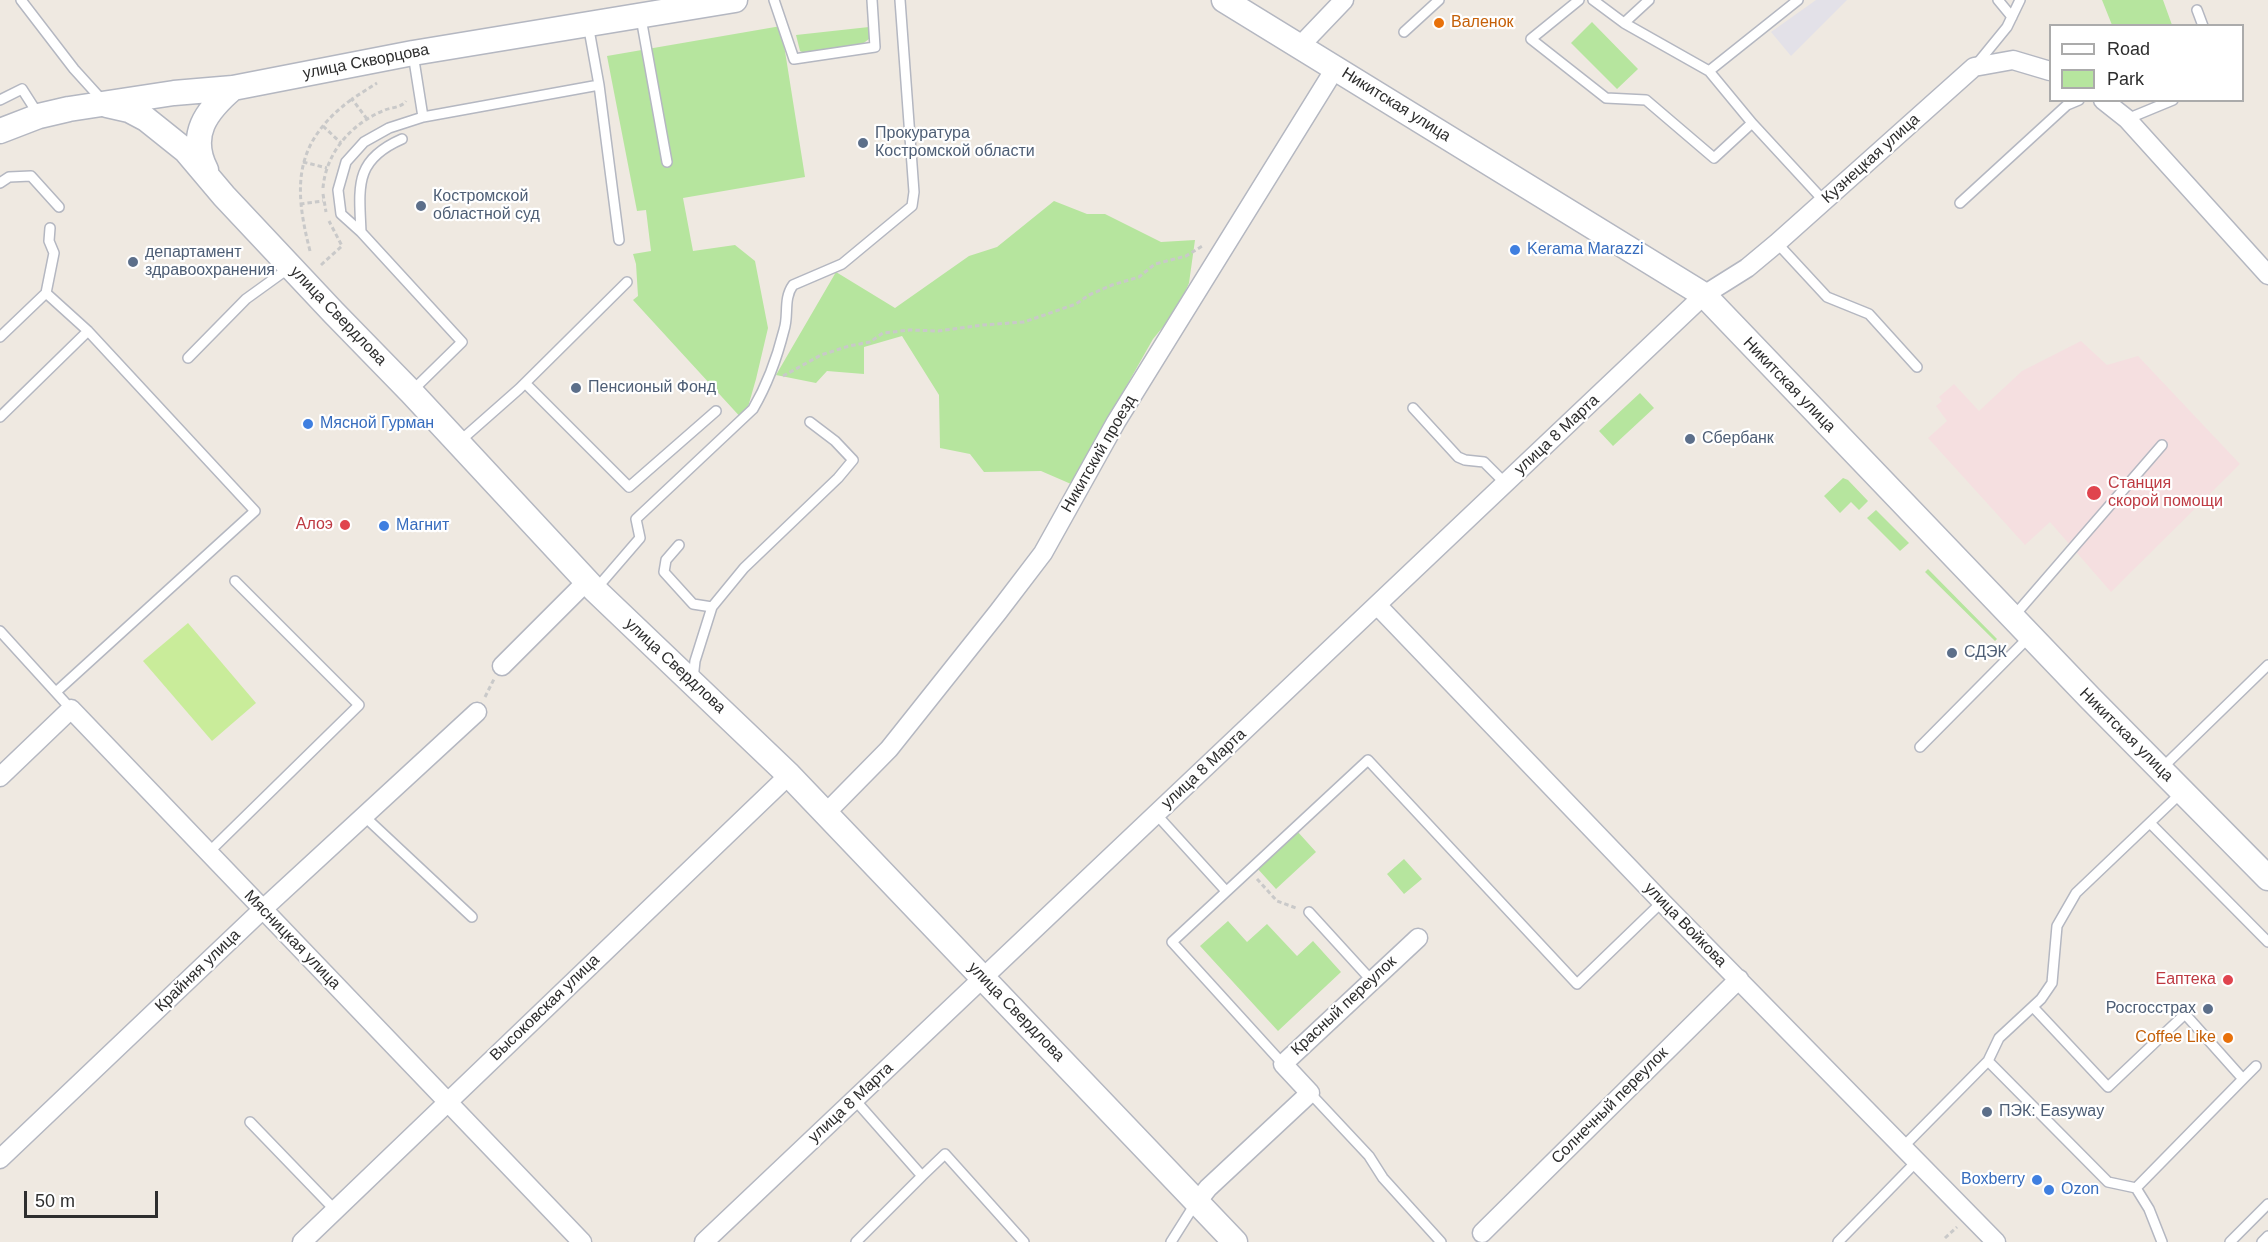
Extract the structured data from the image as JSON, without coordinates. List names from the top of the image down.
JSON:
{
  "streets": {
    "street": [
      "улица Скворцова",
      "Никитская улица",
      "Кузнецкая улица",
      "улица Свердлова",
      "улица 8 Марта",
      "Никитский проезд",
      "улица Войкова",
      "Мясницкая улица",
      "Крайняя улица",
      "Красный переулок",
      "Высоковская улица",
      "Солнечный переулок"
    ]
  },
  "crossings": [
    ["улица Скворцова", "улица Свердлова"],
    ["Никитская улица", "Кузнецкая улица"],
    ["Никитская улица", "улица 8 Марта"],
    ["Никитская улица", "Никитский проезд"],
    ["Кузнецкая улица", "улица 8 Марта"],
    ["улица Свердлова", "улица 8 Марта"],
    ["улица Свердлова", "Никитский проезд"],
    ["улица Свердлова", "Высоковская улица"],
    ["улица 8 Марта", "улица Войкова"],
    ["улица Войкова", "Солнечный переулок"],
    ["Мясницкая улица", "Крайняя улица"],
    ["Мясницкая улица", "Высоковская улица"]
  ],
  "places": [
    "Валенок",
    "Прокуратура Костромской области",
    "Костромской областной суд",
    "Kerama Marazzi",
    "департамент здравоохранения",
    "Пенсионый Фонд",
    "Мясной Гурман",
    "Сбербанк",
    "Станция скорой помощи",
    "Алоэ",
    "Магнит",
    "СДЭК",
    "Еаптека",
    "Росгосстрах",
    "Coffee Like",
    "ПЭК: Easyway",
    "Boxberry",
    "Ozon"
  ],
  "legend": ["Road", "Park"],
  "scale_bar": "50 m"
}
